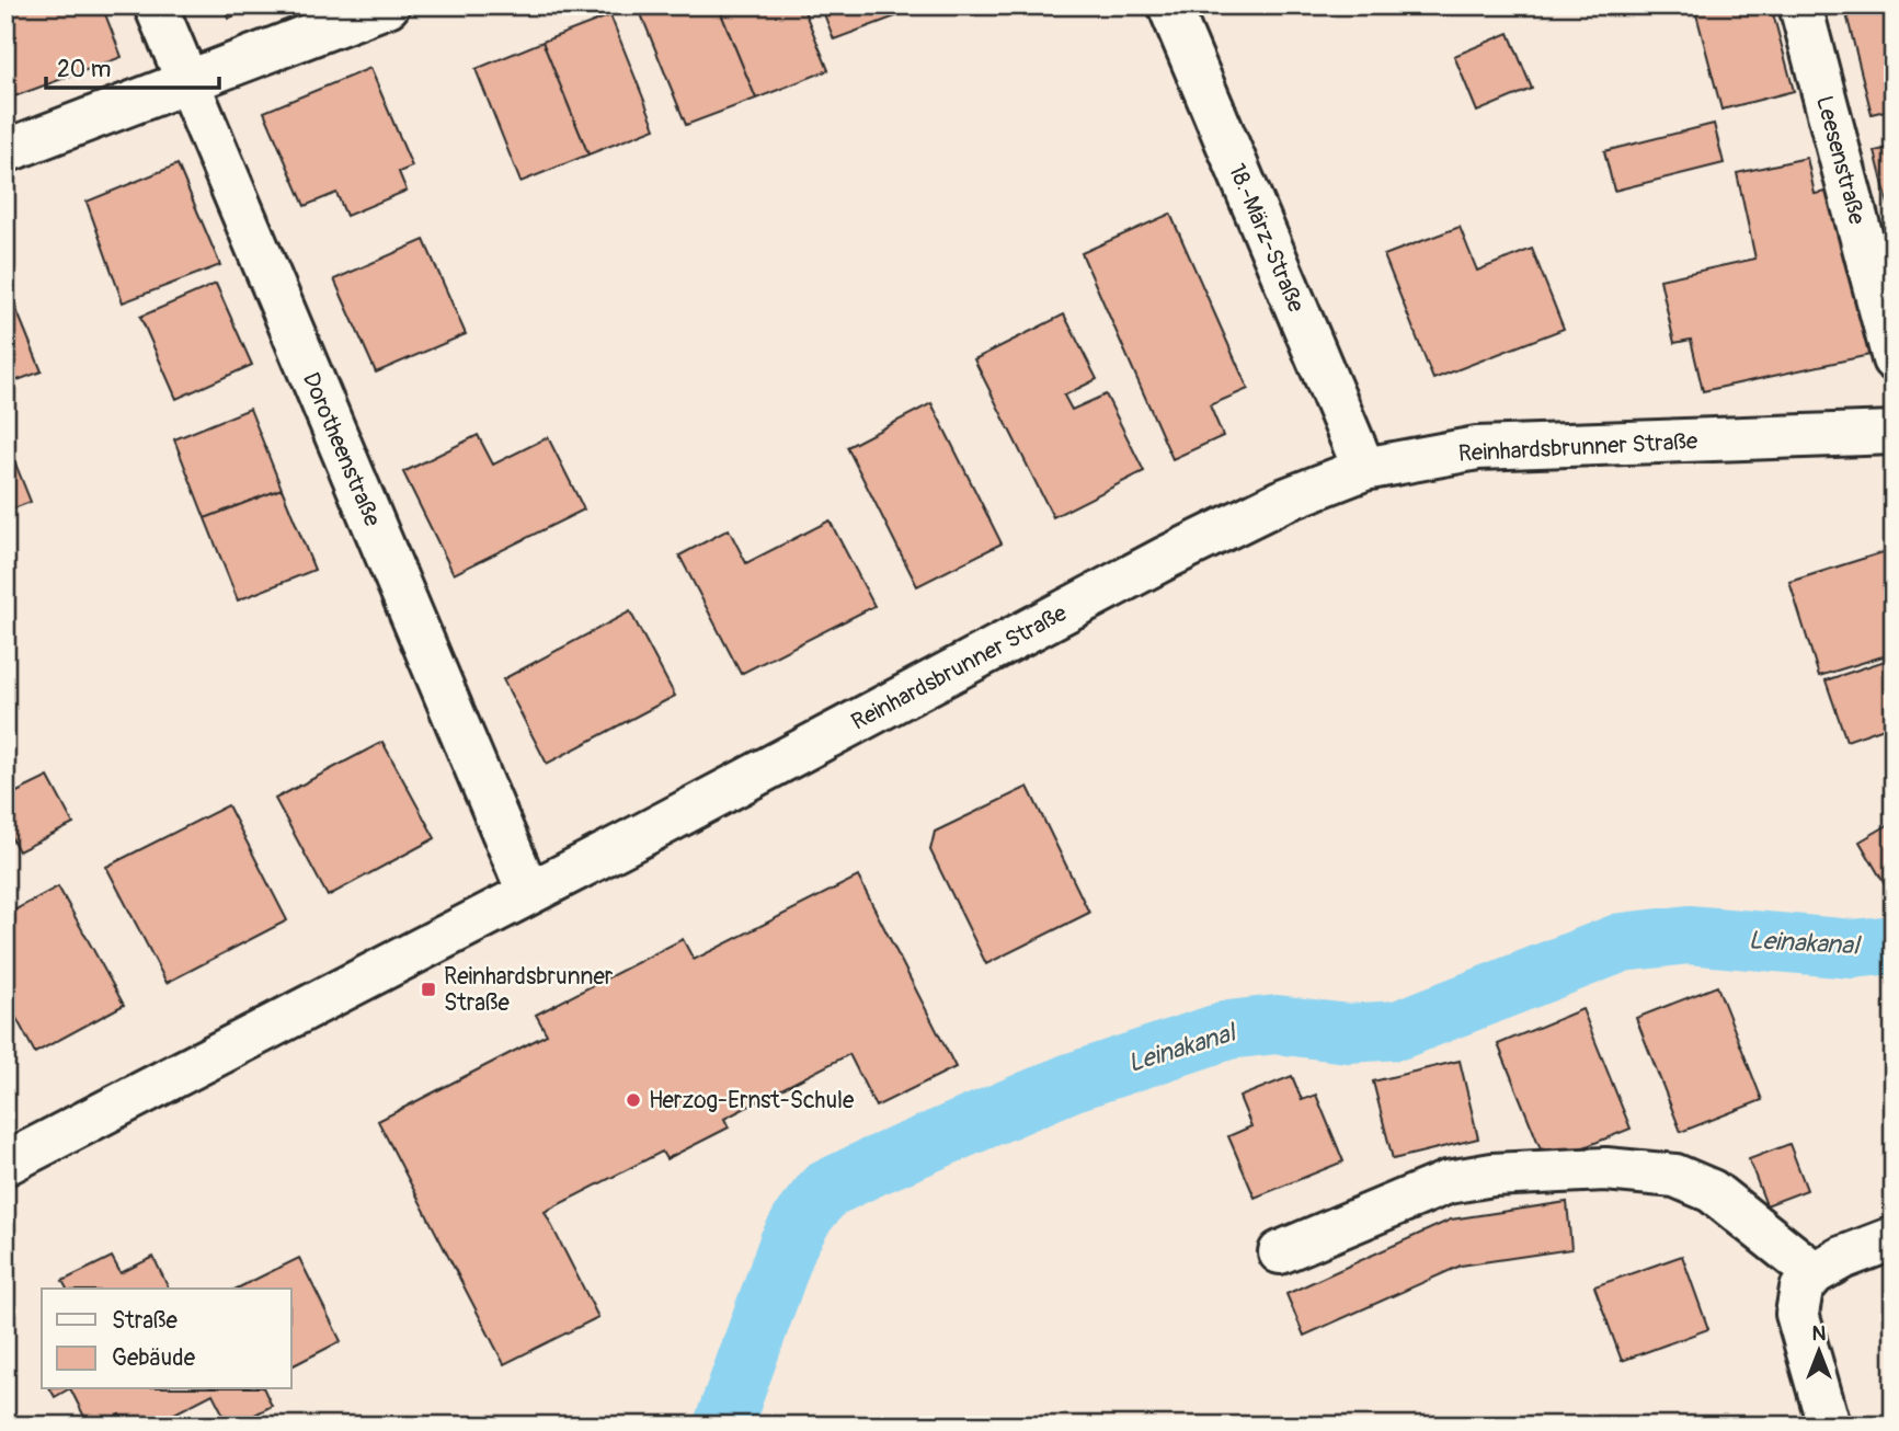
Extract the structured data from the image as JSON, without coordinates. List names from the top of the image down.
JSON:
{
  "streets": {
    "street": [
      "Leesenstraße",
      "18.-März-Straße",
      "Reinhardsbrunner Straße",
      "Dorotheenstraße"
    ]
  },
  "crossings": [
    ["18.-März-Straße", "Reinhardsbrunner Straße"],
    ["Reinhardsbrunner Straße", "Dorotheenstraße"]
  ],
  "water": ["Leinakanal"],
  "places": {
    "transit": ["Reinhardsbrunner Straße"],
    "other": ["Herzog-Ernst-Schule"]
  },
  "legend": ["Straße", "Gebäude"],
  "scale_bar": "20 m",
  "north": "top"
}
